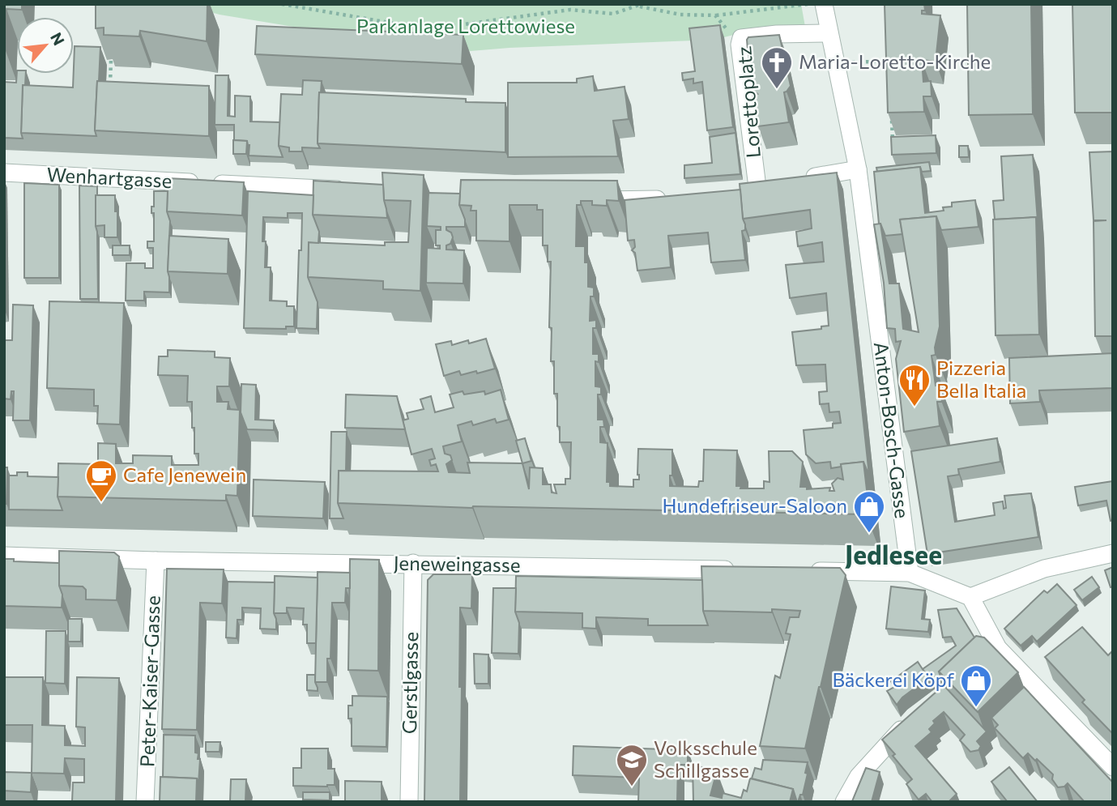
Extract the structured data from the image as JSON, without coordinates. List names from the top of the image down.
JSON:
{
  "streets": {
    "street": [
      "Lorettoplatz",
      "Wenhartgasse",
      "Anton-Bosch-Gasse",
      "Jeneweingasse",
      "Peter-Kaiser-Gasse",
      "Gerstlgasse"
    ]
  },
  "crossings": [
    ["Jeneweingasse", "Peter-Kaiser-Gasse"],
    ["Jeneweingasse", "Gerstlgasse"]
  ],
  "districts": ["Jedlesee"],
  "parks": ["Parkanlage Lorettowiese"],
  "places": {
    "church": ["Maria-Loretto-Kirche"],
    "restaurant": ["Pizzeria Bella Italia"],
    "cafe": ["Cafe Jenewein"],
    "shop": ["Hundefriseur-Saloon", "Bäckerei Köpf"],
    "school or university": ["Volksschule Schillgasse"]
  },
  "north": "top right"
}
